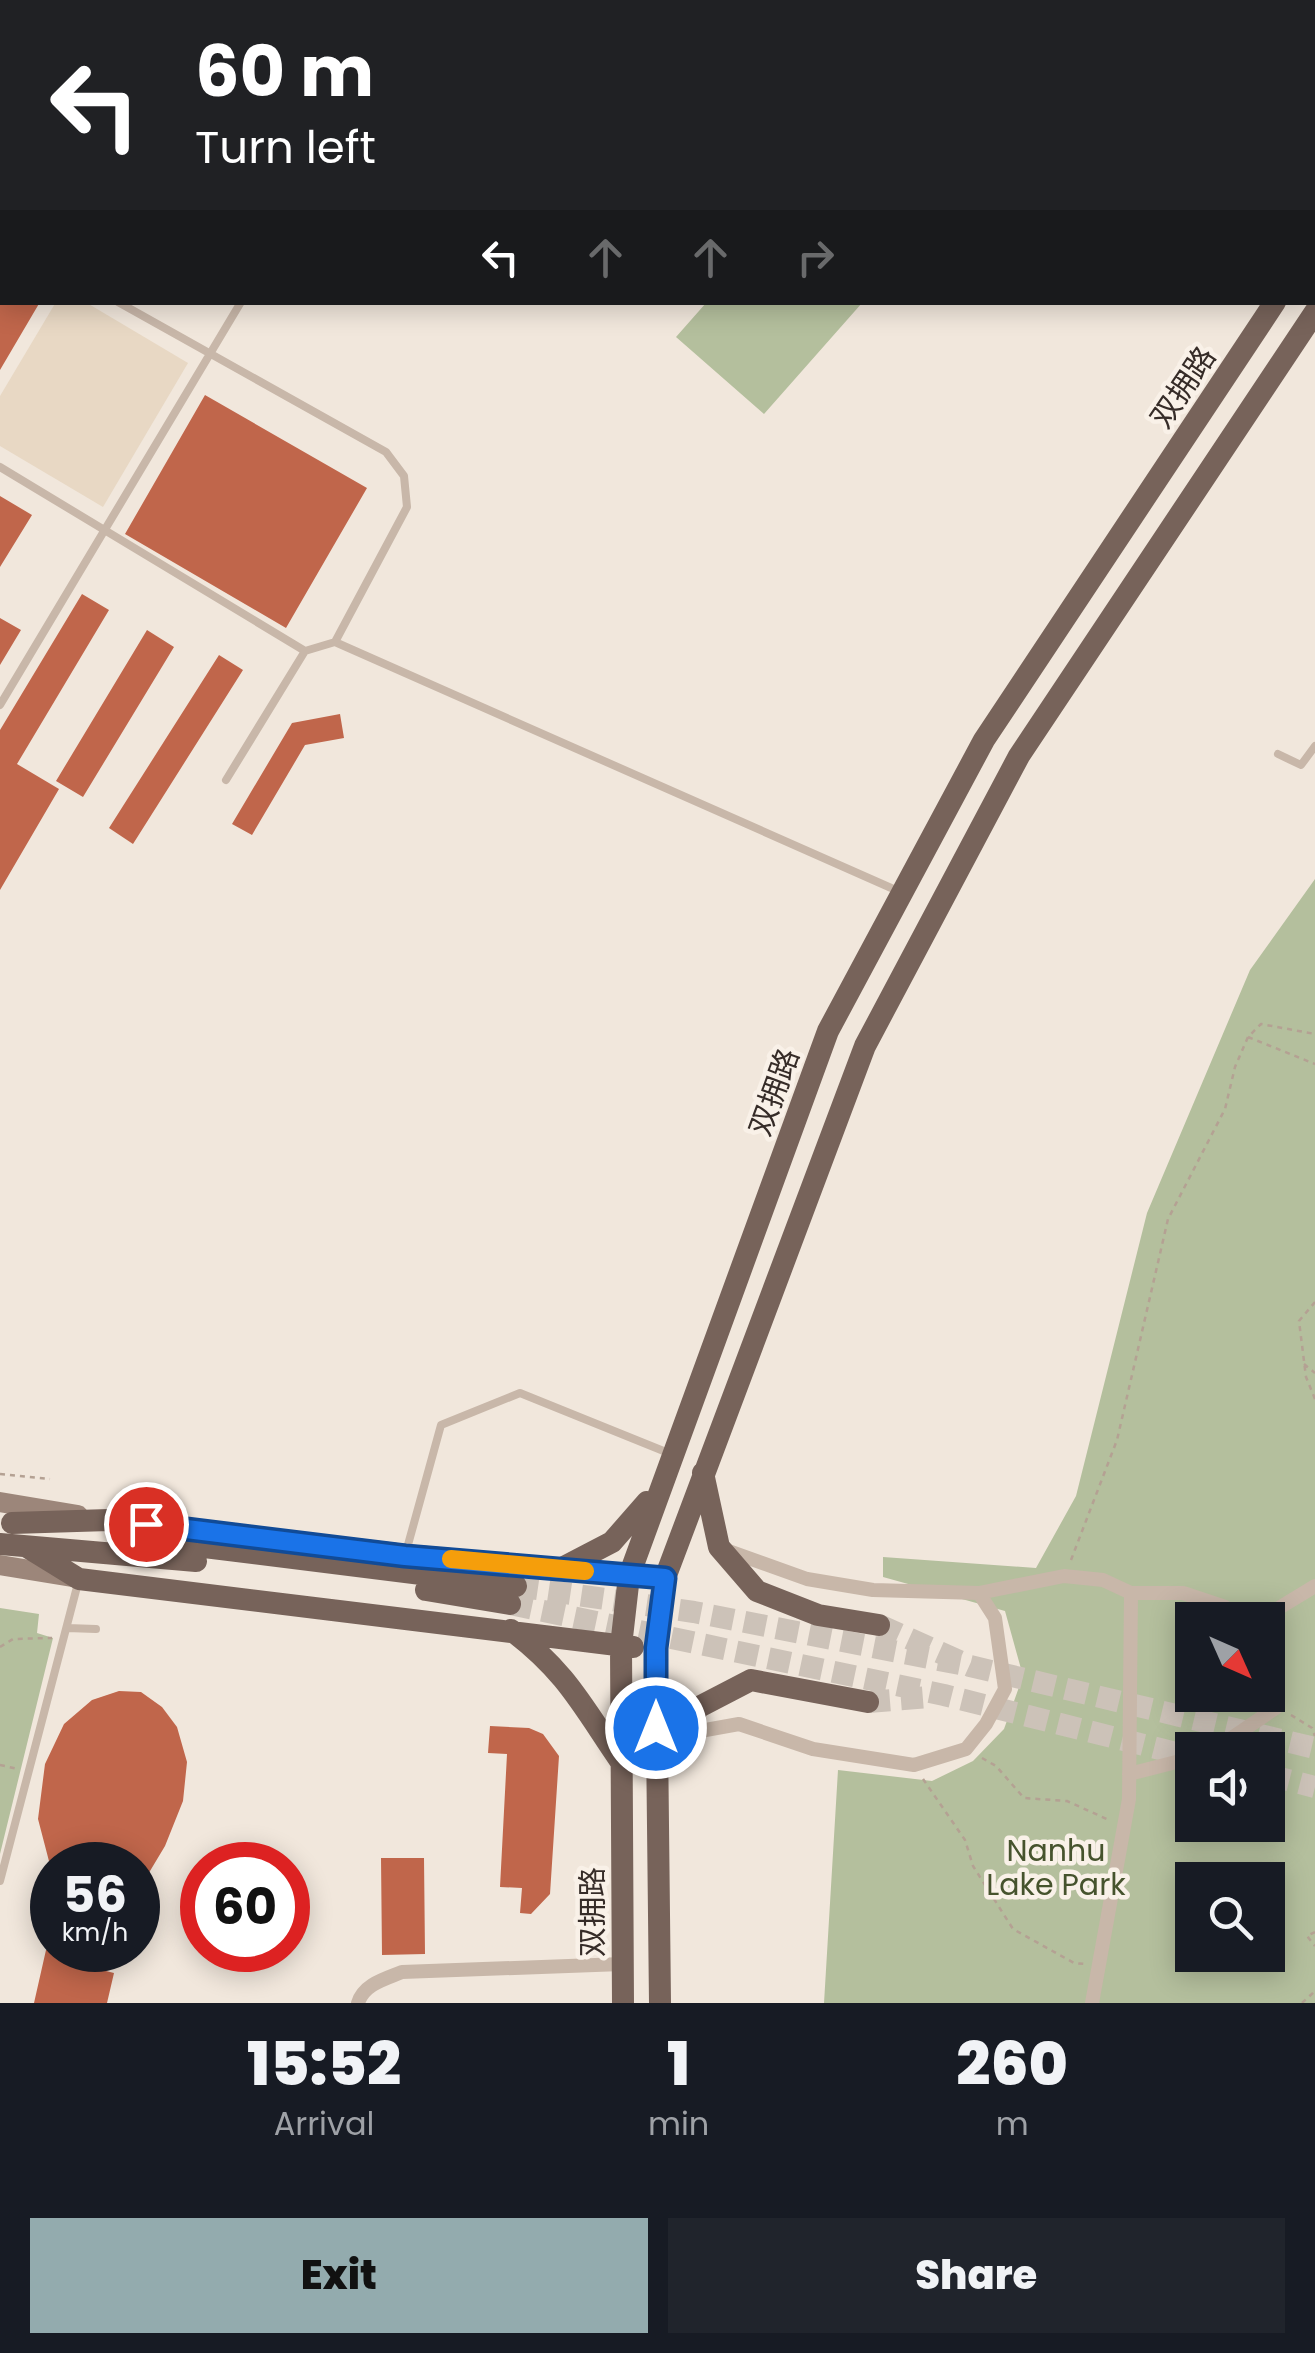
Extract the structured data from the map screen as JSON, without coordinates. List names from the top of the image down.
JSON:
{
  "streets": {
    "main road": ["双拥路"]
  },
  "parks": ["Nanhu Lake Park"],
  "north": "bottom right",
  "page": {
    "turn": ["60 m", "Turn left"],
    "speed": "56 km/h",
    "limit": "60",
    "eta": [
      "15:52",
      "Arrival",
      "1",
      "min",
      "260",
      "m"
    ],
    "buttons": ["Exit", "Share"]
  }
}
